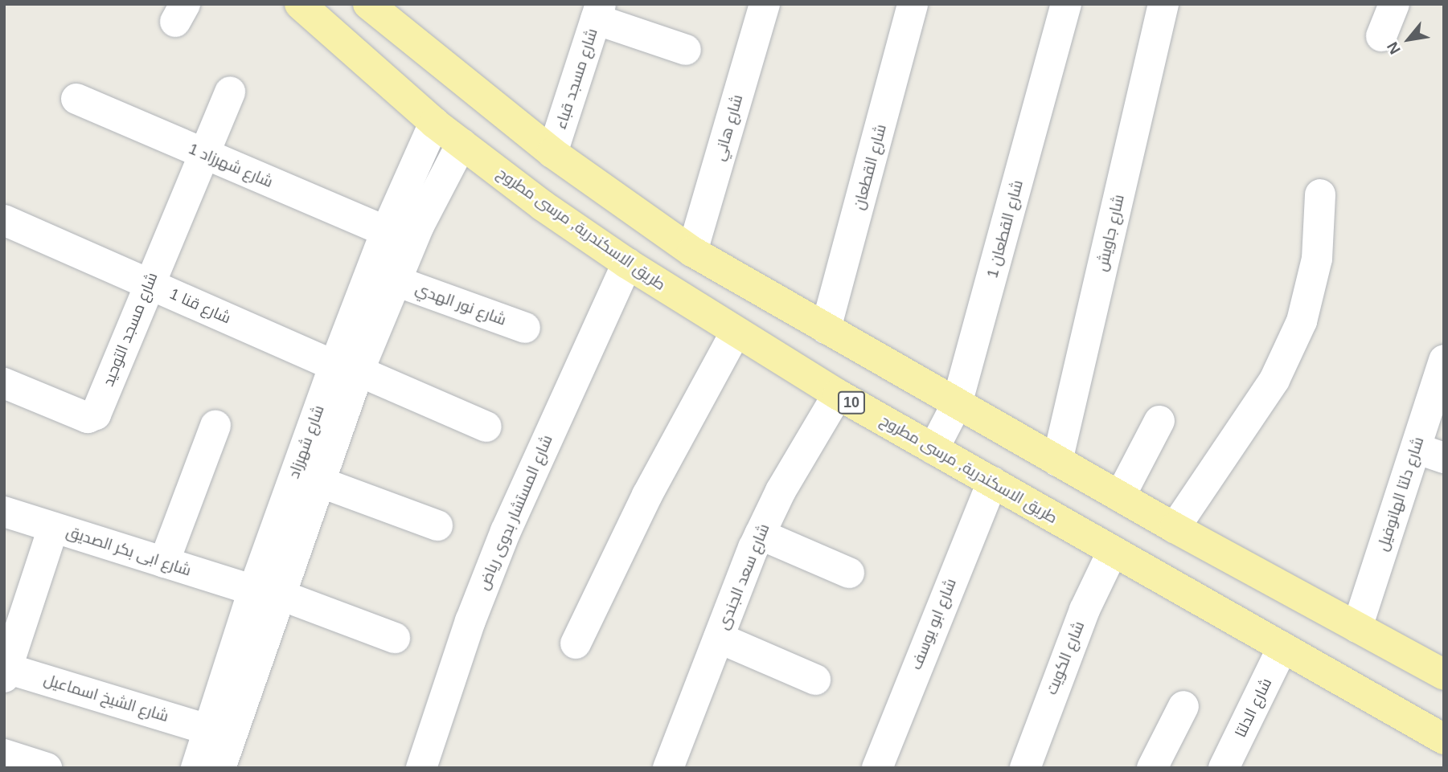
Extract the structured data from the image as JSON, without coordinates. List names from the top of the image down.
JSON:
{
  "streets": {
    "main road": ["طريق الاسكندرية, مرسى مطروح", "10"],
    "street": [
      "شارع مسجد قباء",
      "شارع هاني",
      "شارع شهرزاد 1",
      "شارع القطعان",
      "شارع القطعان 1",
      "شارع جاويش",
      "شارع نور الهدي",
      "شارع قنا 1",
      "شارع مسجد التوحيد",
      "شارع شهرزاد",
      "شارع دلتا الهانوفيل",
      "شارع المستشار بدوى رياض",
      "شارع ابى بكر الصديق",
      "شارع سعد الجندى",
      "شارع ابو يوسف",
      "شارع الكويت",
      "شارع الشيخ اسماعيل",
      "شارع الدلتا"
    ]
  },
  "crossings": [
    ["شارع شهرزاد 1", "شارع مسجد التوحيد"],
    ["شارع شهرزاد 1", "شارع شهرزاد"],
    ["طريق الاسكندرية, مرسى مطروح", "شارع القطعان 1"],
    ["طريق الاسكندرية, مرسى مطروح", "شارع شهرزاد"],
    ["طريق الاسكندرية, مرسى مطروح", "شارع المستشار بدوى رياض"],
    ["طريق الاسكندرية, مرسى مطروح", "شارع سعد الجندى"],
    ["طريق الاسكندرية, مرسى مطروح", "شارع ابو يوسف"],
    ["طريق الاسكندرية, مرسى مطروح", "شارع الكويت"],
    ["طريق الاسكندرية, مرسى مطروح", "شارع الدلتا"],
    ["شارع نور الهدي", "شارع شهرزاد"],
    ["شارع قنا 1", "شارع مسجد التوحيد"],
    ["شارع قنا 1", "شارع شهرزاد"],
    ["شارع شهرزاد", "شارع ابى بكر الصديق"],
    ["شارع شهرزاد", "شارع الشيخ اسماعيل"]
  ],
  "north": "bottom left"
}
